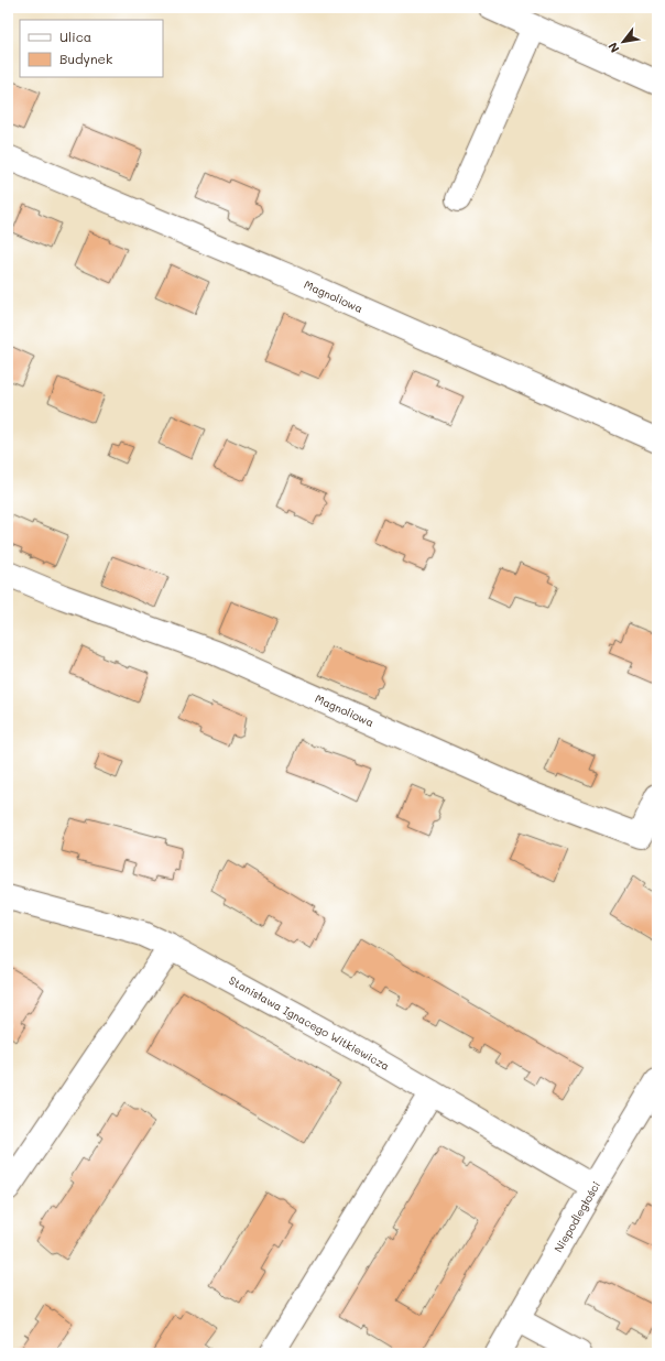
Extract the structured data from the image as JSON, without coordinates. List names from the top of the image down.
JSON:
{
  "streets": {
    "street": ["Magnoliowa", "Stanisława Ignacego Witkiewicza", "Niepodległości"]
  },
  "crossings": [
    ["Stanisława Ignacego Witkiewicza", "Niepodległości"]
  ],
  "legend": ["Ulica", "Budynek"],
  "north": "bottom left"
}
